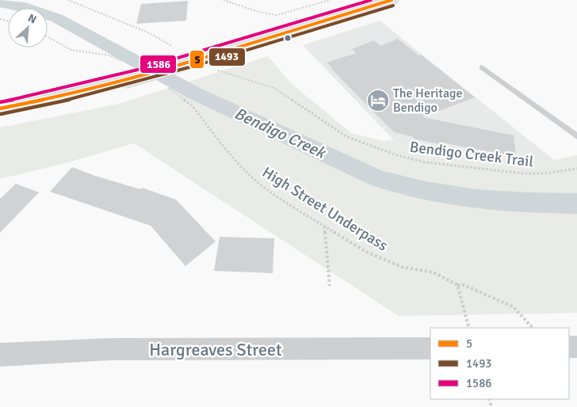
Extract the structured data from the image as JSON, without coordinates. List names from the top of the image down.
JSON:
{
  "streets": {
    "street": ["Hargreaves Street"],
    "path": ["Bendigo Creek Trail", "High Street Underpass"]
  },
  "water": ["Bendigo Creek"],
  "places": {
    "hotel": ["The Heritage Bendigo"]
  },
  "lines": ["transit line 5", "transit line 1586", "transit line 1493"],
  "legend": ["5", "1493", "1586"],
  "north": "top right"
}
